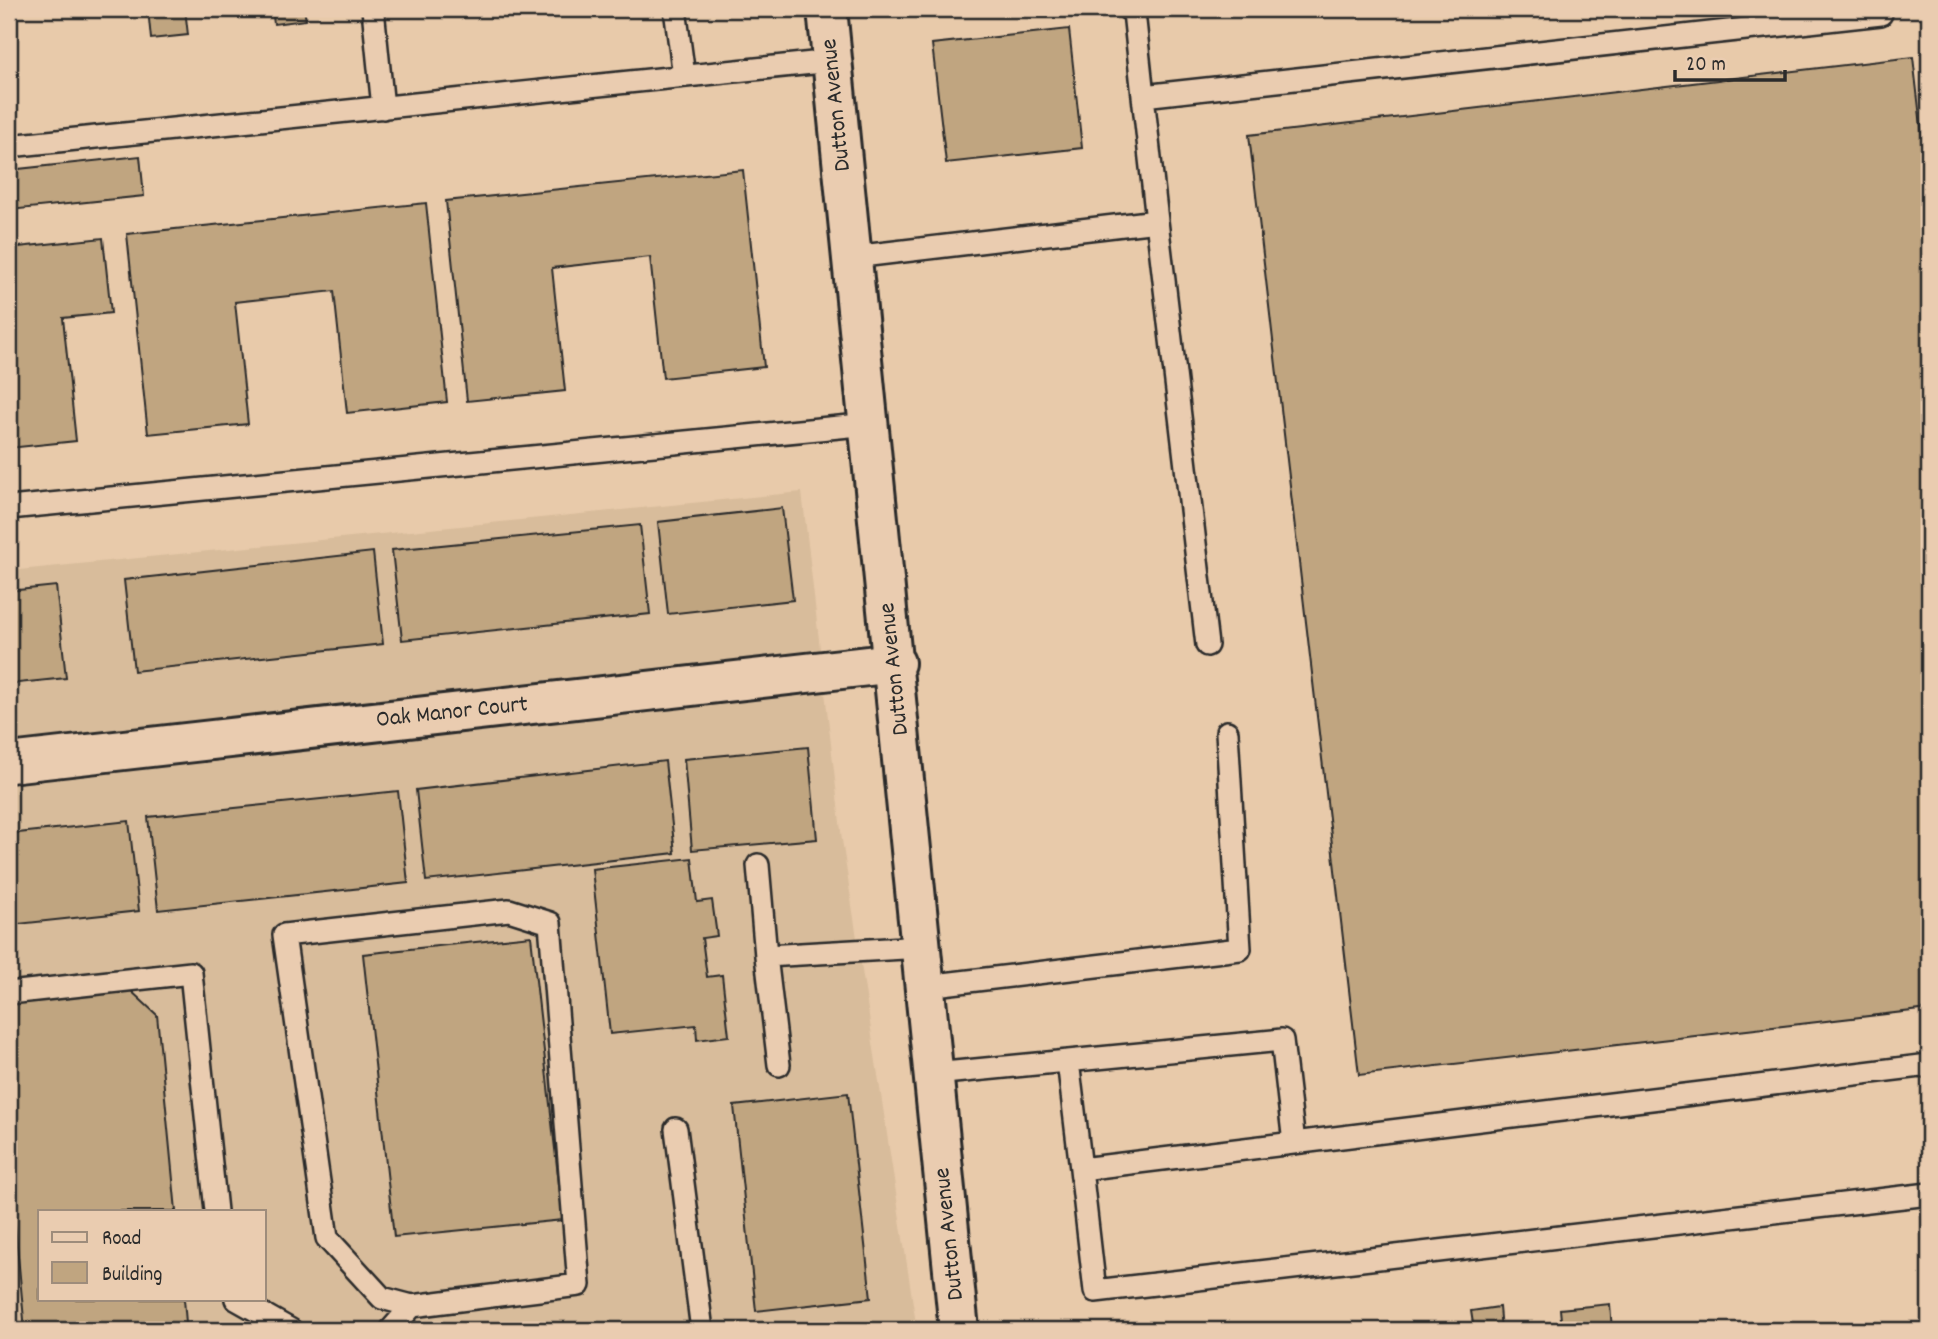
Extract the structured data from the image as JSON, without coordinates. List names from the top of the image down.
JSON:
{
  "streets": {
    "street": ["Dutton Avenue", "Oak Manor Court"]
  },
  "crossings": [
    ["Dutton Avenue", "Oak Manor Court"]
  ],
  "legend": ["Road", "Building"],
  "scale_bar": "20 m"
}
